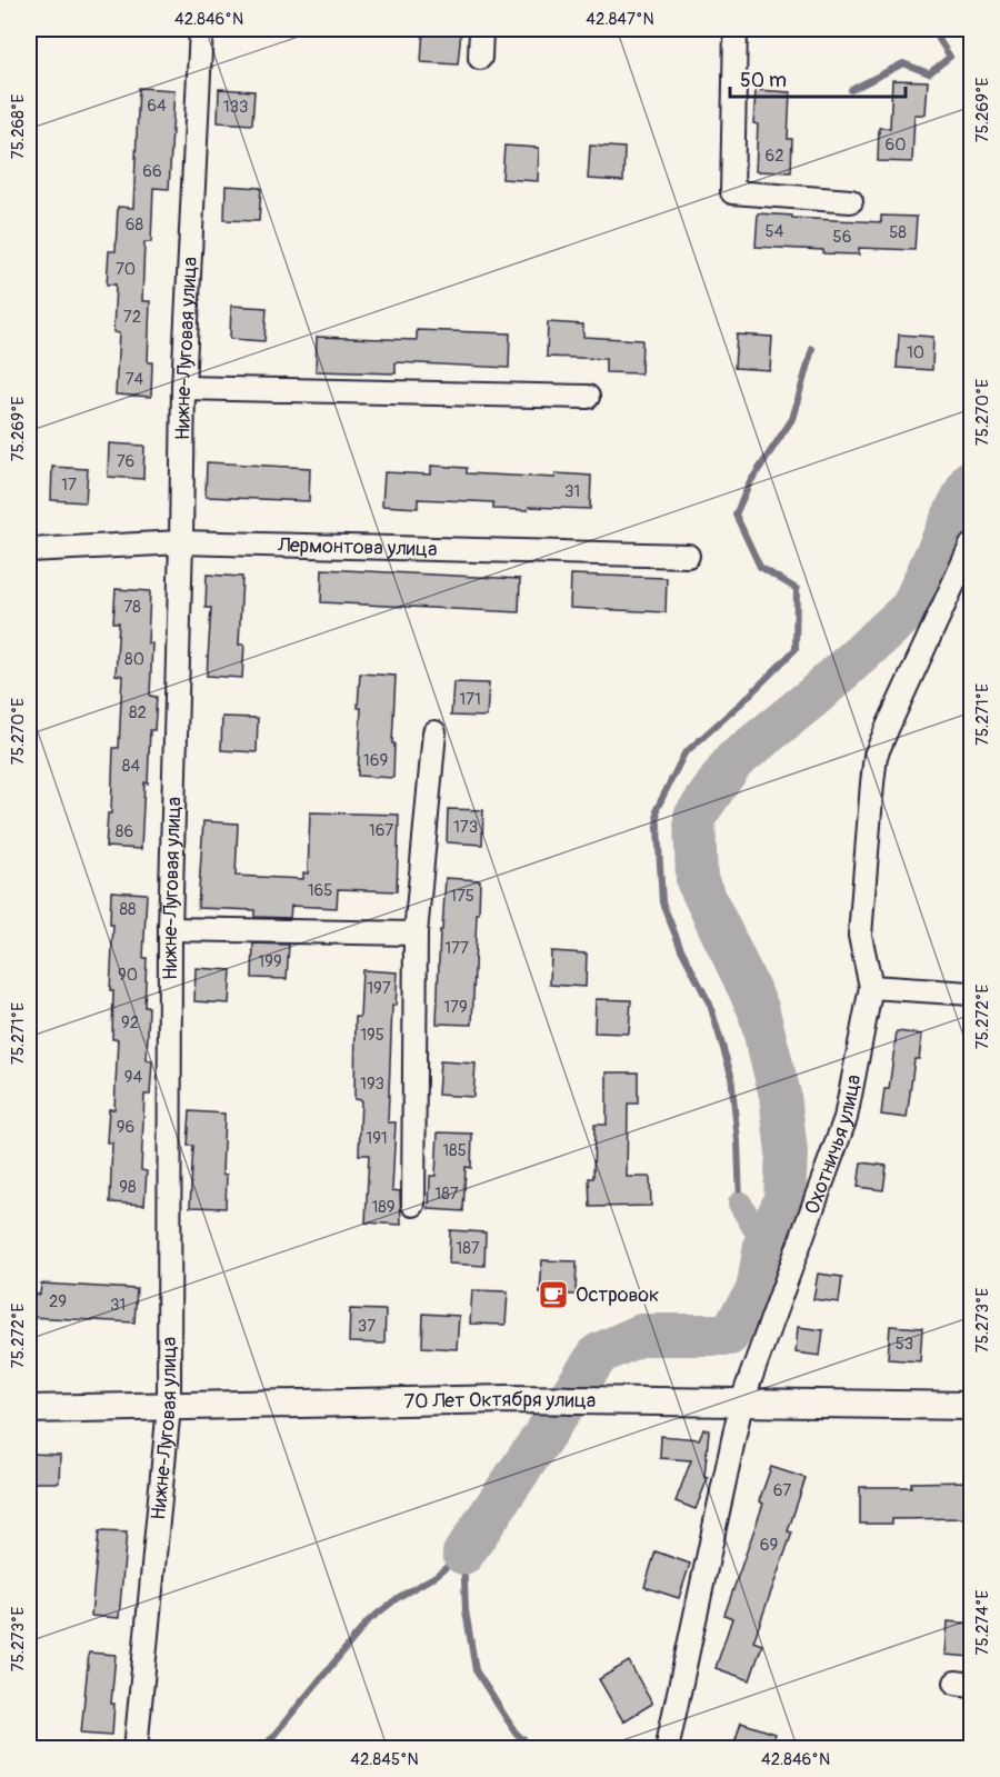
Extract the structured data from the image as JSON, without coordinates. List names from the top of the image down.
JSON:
{
  "streets": {
    "street": [
      "Нижне-Луговая улица",
      "Лермонтова улица",
      "Охотничья улица",
      "70 Лет Октября улица"
    ]
  },
  "crossings": [
    ["Нижне-Луговая улица", "Лермонтова улица"],
    ["Нижне-Луговая улица", "70 Лет Октября улица"],
    ["Охотничья улица", "70 Лет Октября улица"]
  ],
  "places": {
    "cafe": ["Островок"]
  },
  "house_numbers": [
    "64",
    "133",
    "60",
    "62",
    "66",
    "68",
    "54",
    "58",
    "56",
    "70",
    "72",
    "10",
    "74",
    "76",
    "17",
    "31",
    "78",
    "80",
    "171",
    "82",
    "169",
    "84",
    "173",
    "167",
    "86",
    "165",
    "175",
    "88",
    "177",
    "199",
    "90",
    "197",
    "179",
    "92",
    "195",
    "94",
    "193",
    "96",
    "191",
    "185",
    "98",
    "187",
    "189",
    "187",
    "29",
    "31",
    "37",
    "53",
    "67",
    "69"
  ],
  "scale_bar": "50 m",
  "coordinates": [
    "42.846°N",
    "42.847°N",
    "75.269°E",
    "75.268°E",
    "75.270°E",
    "75.271°E",
    "75.272°E",
    "75.273°E",
    "75.274°E",
    "42.845°N"
  ]
}
